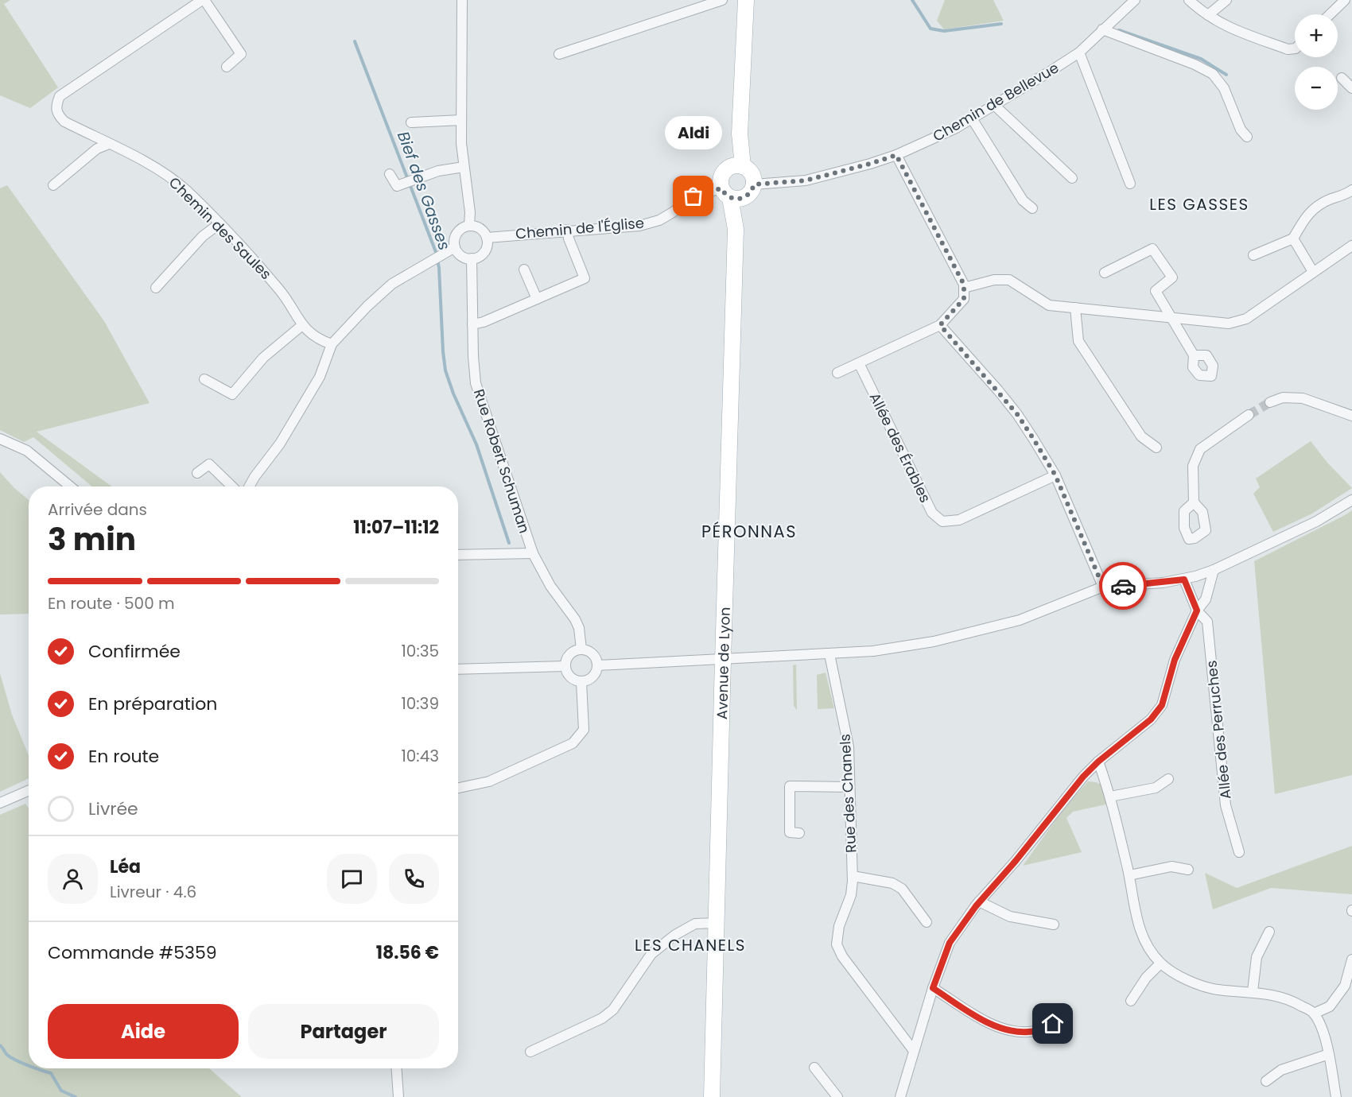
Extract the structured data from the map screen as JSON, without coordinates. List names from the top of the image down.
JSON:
{
  "streets": {
    "main road": ["Avenue de Lyon"],
    "street": [
      "Chemin de Bellevue",
      "Chemin des Saules",
      "Chemin de l'Église",
      "Allée des Érables",
      "Rue Robert Schuman",
      "Allée des Perruches",
      "Rue des Chanels"
    ]
  },
  "crossings": [
    ["Chemin de Bellevue", "Chemin de l'Église"],
    ["Chemin de Bellevue", "Avenue de Lyon"],
    ["Chemin de l'Église", "Rue Robert Schuman"],
    ["Chemin de l'Église", "Avenue de Lyon"]
  ],
  "districts": ["LES GASSES", "PÉRONNAS", "LES CHANELS"],
  "water": ["Bief des Gasses"],
  "places": ["Aldi"],
  "page": {
    "map_buttons": ["+", "−"],
    "bubble": "Aldi",
    "heading": ["3 min", "Arrivée dans", "11:07–11:12"],
    "panel": [
      "Léa",
      "Livreur · 4.6",
      "Commande #5359",
      "18.56 €"
    ],
    "bar": "En route · 500 m",
    "list": [
      ["Confirmée", "10:35"],
      ["En préparation", "10:39"],
      ["En route", "10:43"],
      "Livrée"
    ],
    "buttons": ["Aide", "Partager"]
  }
}
